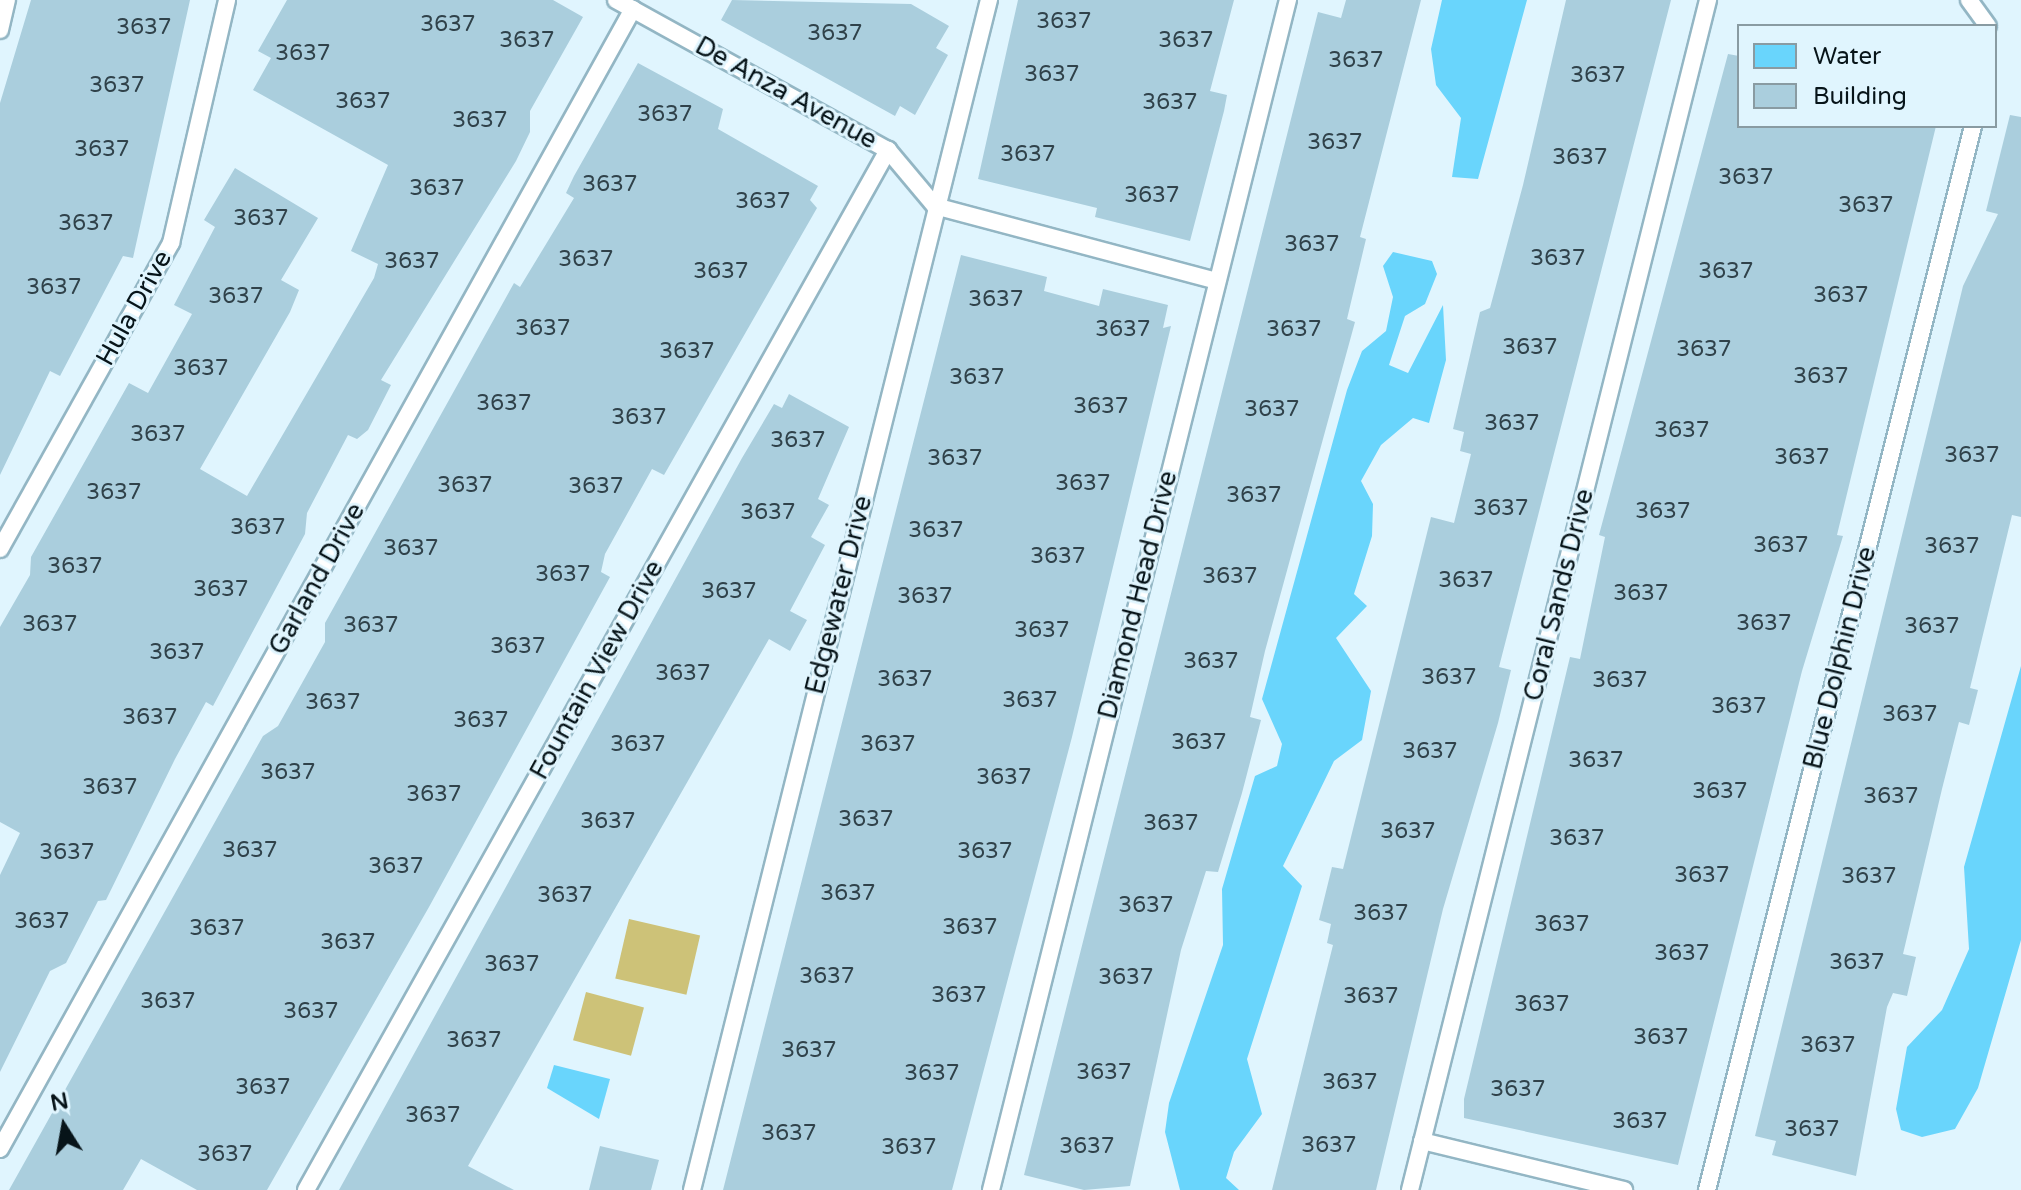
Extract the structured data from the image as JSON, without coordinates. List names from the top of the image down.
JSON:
{
  "streets": {
    "lane": [
      "De Anza Avenue",
      "Hula Drive",
      "Garland Drive",
      "Edgewater Drive",
      "Diamond Head Drive",
      "Coral Sands Drive",
      "Blue Dolphin Drive",
      "Fountain View Drive"
    ]
  },
  "crossings": [
    ["De Anza Avenue", "Garland Drive"],
    ["De Anza Avenue", "Edgewater Drive"],
    ["De Anza Avenue", "Fountain View Drive"]
  ],
  "house_numbers": [
    "3637",
    "3637",
    "3637",
    "3637",
    "3637",
    "3637",
    "3637",
    "3637",
    "3637",
    "3637",
    "3637",
    "3637",
    "3637",
    "3637",
    "3637",
    "3637",
    "3637",
    "3637",
    "3637",
    "3637",
    "3637",
    "3637",
    "3637",
    "3637",
    "3637",
    "3637",
    "3637",
    "3637",
    "3637",
    "3637",
    "3637",
    "3637",
    "3637",
    "3637",
    "3637",
    "3637",
    "3637",
    "3637",
    "3637",
    "3637",
    "3637",
    "3637",
    "3637",
    "3637",
    "3637",
    "3637",
    "3637",
    "3637",
    "3637",
    "3637",
    "3637",
    "3637",
    "3637",
    "3637",
    "3637",
    "3637",
    "3637",
    "3637",
    "3637",
    "3637",
    "3637",
    "3637",
    "3637",
    "3637",
    "3637",
    "3637",
    "3637",
    "3637",
    "3637",
    "3637",
    "3637",
    "3637",
    "3637",
    "3637",
    "3637",
    "3637",
    "3637",
    "3637",
    "3637",
    "3637",
    "3637",
    "3637",
    "3637",
    "3637",
    "3637",
    "3637",
    "3637",
    "3637",
    "3637",
    "3637",
    "3637",
    "3637",
    "3637",
    "3637",
    "3637",
    "3637",
    "3637",
    "3637",
    "3637",
    "3637",
    "3637",
    "3637",
    "3637",
    "3637",
    "3637",
    "3637",
    "3637",
    "3637",
    "3637",
    "3637",
    "3637",
    "3637",
    "3637",
    "3637",
    "3637",
    "3637",
    "3637",
    "3637",
    "3637",
    "3637",
    "3637",
    "3637",
    "3637",
    "3637",
    "3637",
    "3637",
    "3637",
    "3637",
    "3637",
    "3637",
    "3637",
    "3637",
    "3637",
    "3637",
    "3637",
    "3637",
    "3637",
    "3637",
    "3637",
    "3637",
    "3637",
    "3637",
    "3637",
    "3637",
    "3637",
    "3637",
    "3637",
    "3637",
    "3637",
    "3637",
    "3637",
    "3637",
    "3637",
    "3637",
    "3637"
  ],
  "legend": ["Water", "Building"],
  "north": "top"
}
